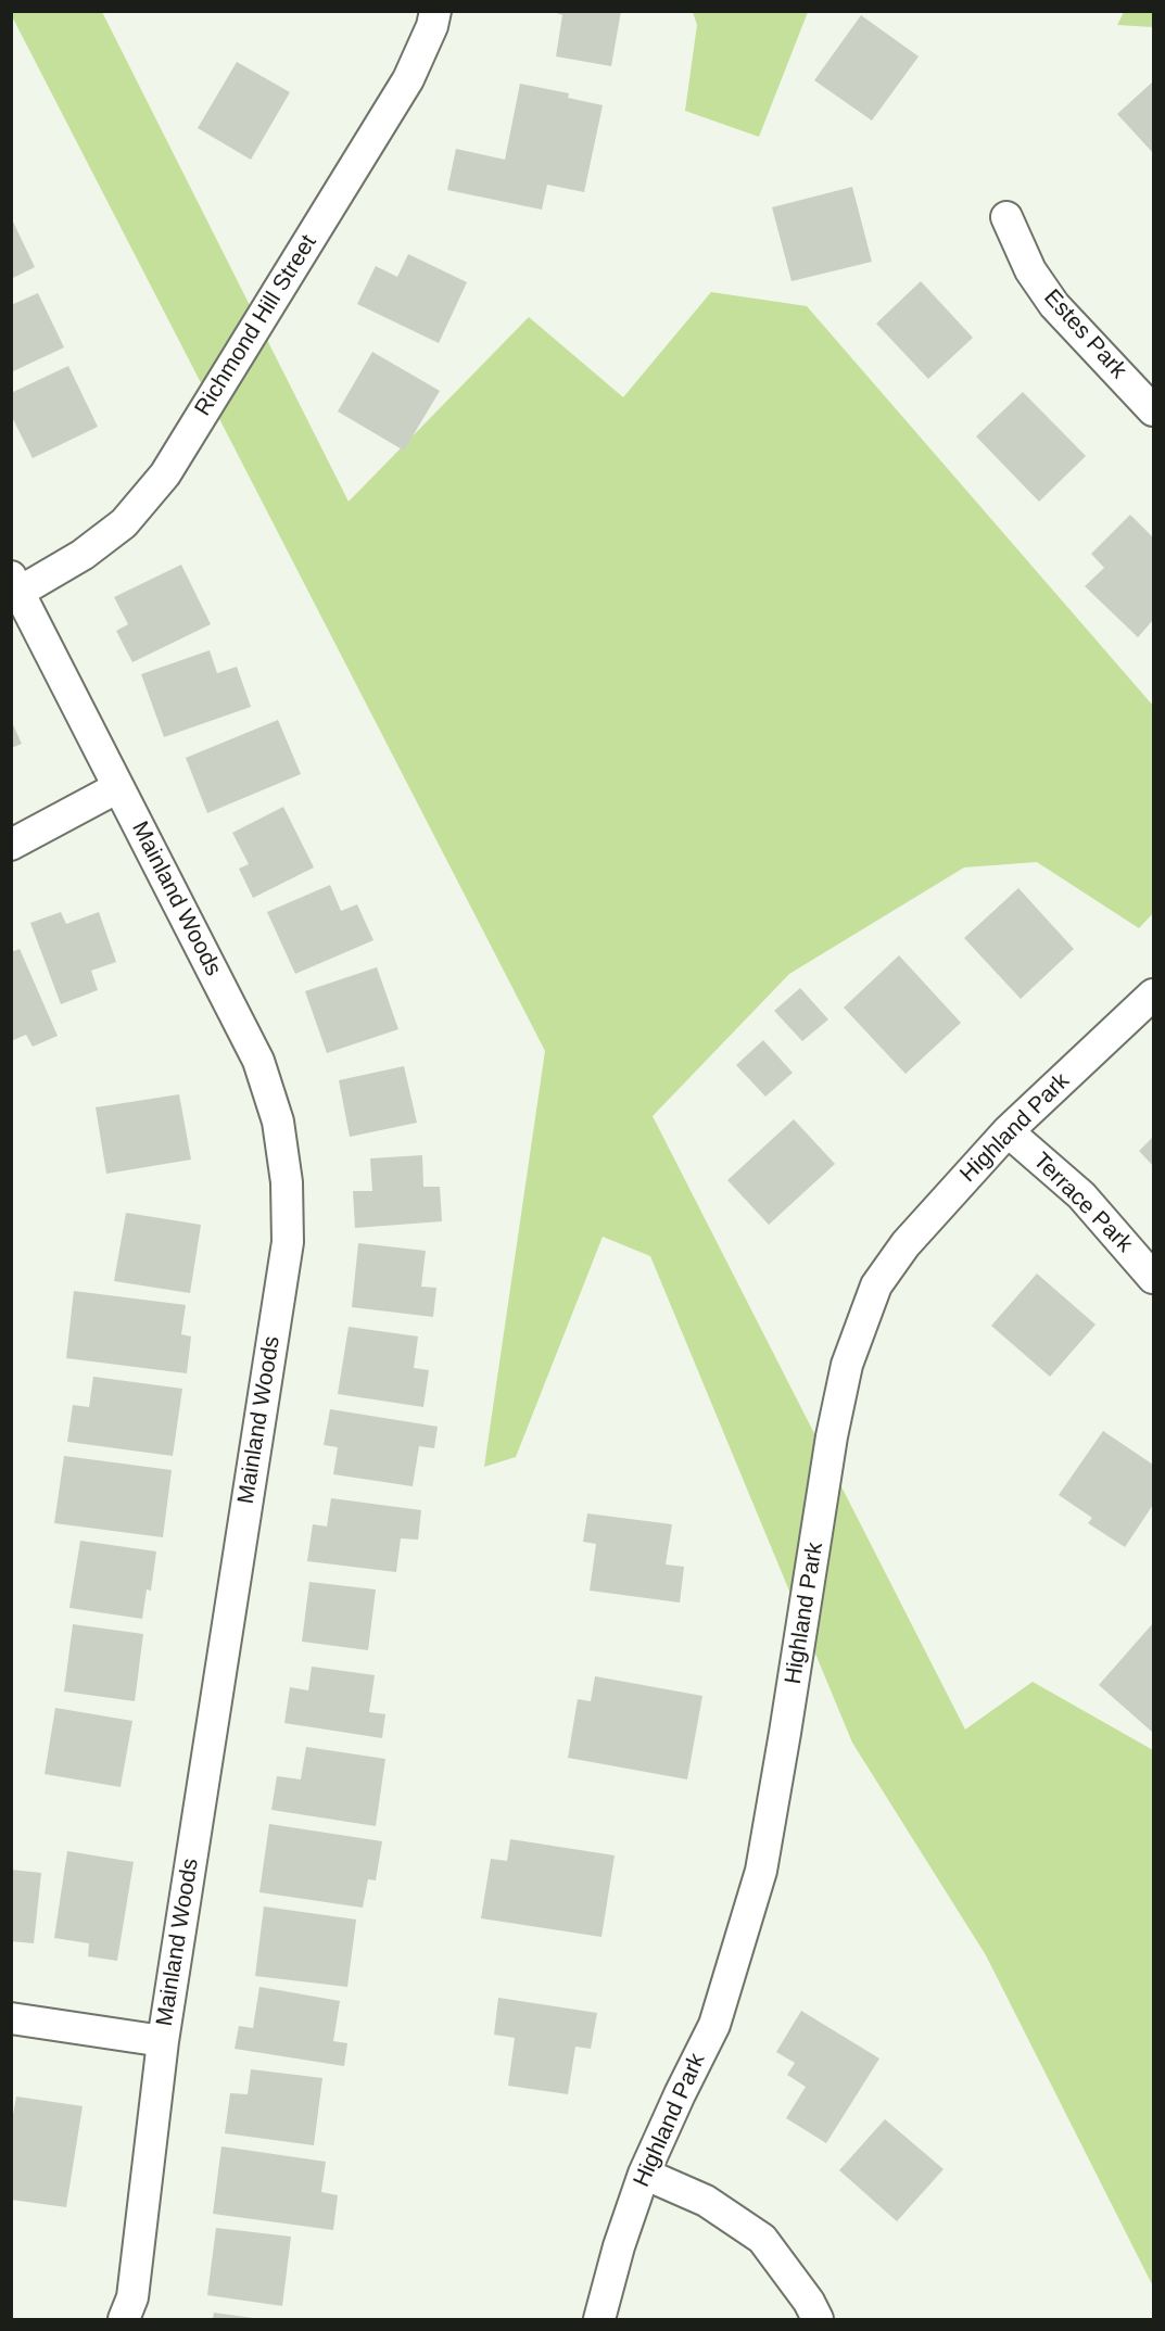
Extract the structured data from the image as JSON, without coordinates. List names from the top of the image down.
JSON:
{
  "streets": {
    "street": [
      "Richmond Hill Street",
      "Estes Park",
      "Mainland Woods",
      "Highland Park",
      "Terrace Park"
    ]
  },
  "crossings": [
    ["Richmond Hill Street", "Mainland Woods"],
    ["Highland Park", "Terrace Park"]
  ]
}
